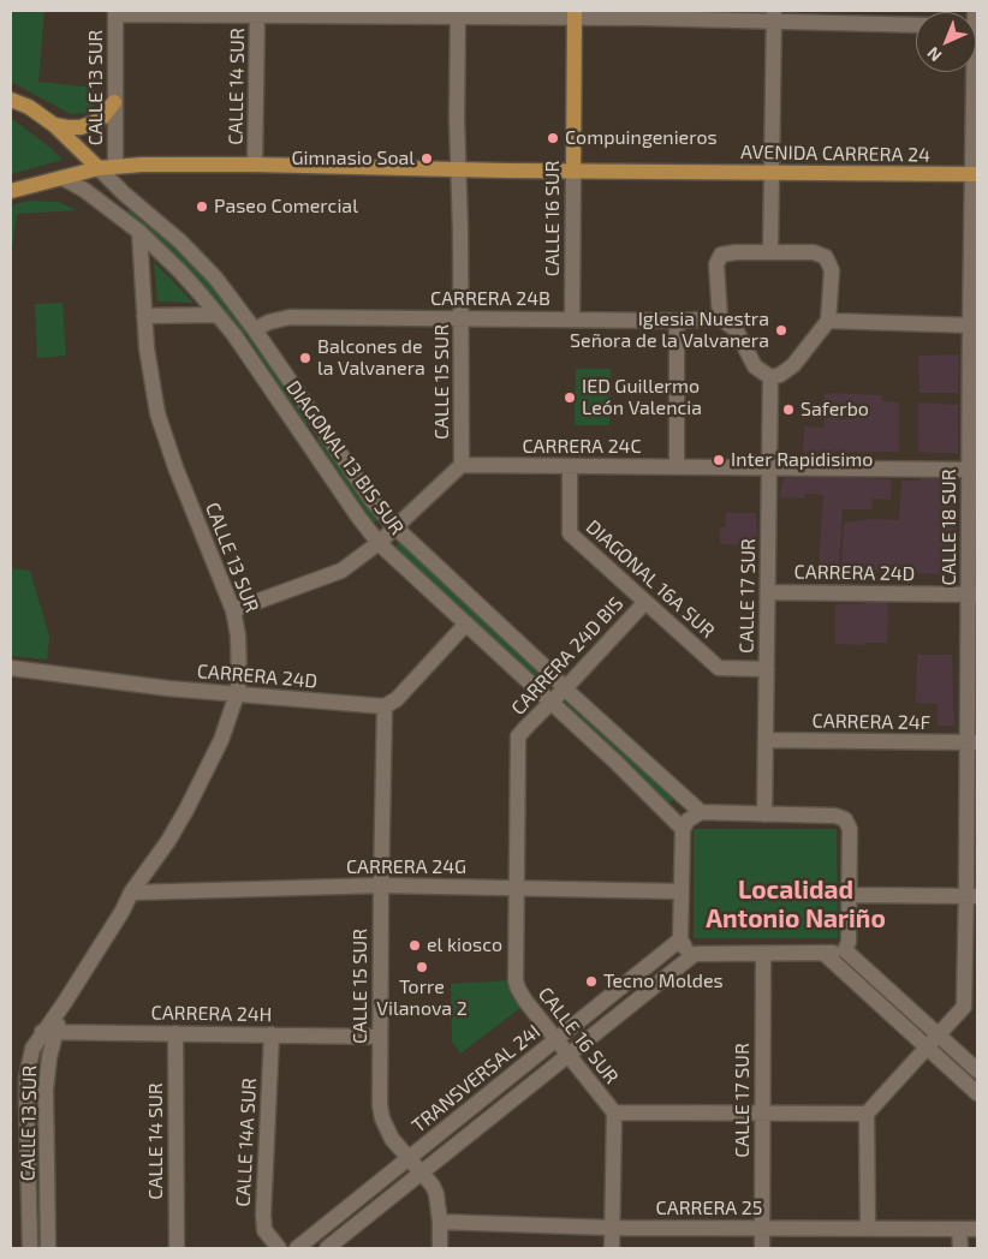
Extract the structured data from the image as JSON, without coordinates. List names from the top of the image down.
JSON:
{
  "streets": {
    "main road": ["AVENIDA CARRERA 24", "CALLE 16 SUR"],
    "street": [
      "CALLE 14 SUR",
      "CALLE 13 SUR",
      "CARRERA 24B",
      "CALLE 15 SUR",
      "CARRERA 24C",
      "DIAGONAL 13 BIS SUR",
      "CALLE 18 SUR",
      "CARRERA 24D",
      "DIAGONAL 16A SUR",
      "CALLE 17 SUR",
      "CARRERA 24D BIS",
      "CARRERA 24F",
      "CARRERA 24G",
      "CARRERA 24H",
      "TRANSVERSAL 24I",
      "CALLE 14A SUR",
      "CARRERA 25"
    ]
  },
  "crossings": [
    ["CALLE 14 SUR", "AVENIDA CARRERA 24"],
    ["CALLE 14 SUR", "CARRERA 24H"],
    ["CALLE 13 SUR", "AVENIDA CARRERA 24"],
    ["CALLE 13 SUR", "DIAGONAL 13 BIS SUR"],
    ["CALLE 13 SUR", "CARRERA 24D"],
    ["CALLE 13 SUR", "CARRERA 24G"],
    ["CALLE 13 SUR", "CARRERA 24H"],
    ["AVENIDA CARRERA 24", "CALLE 16 SUR"],
    ["AVENIDA CARRERA 24", "CALLE 15 SUR"],
    ["AVENIDA CARRERA 24", "DIAGONAL 13 BIS SUR"],
    ["AVENIDA CARRERA 24", "CALLE 18 SUR"],
    ["CALLE 16 SUR", "CARRERA 24B"],
    ["CALLE 16 SUR", "CARRERA 24D BIS"],
    ["CALLE 16 SUR", "CARRERA 24G"],
    ["CALLE 16 SUR", "TRANSVERSAL 24I"],
    ["CALLE 16 SUR", "CARRERA 25"],
    ["CARRERA 24B", "CALLE 15 SUR"],
    ["CARRERA 24B", "DIAGONAL 13 BIS SUR"],
    ["CALLE 15 SUR", "CARRERA 24C"],
    ["CALLE 15 SUR", "CARRERA 24D"],
    ["CALLE 15 SUR", "CARRERA 24G"],
    ["CALLE 15 SUR", "CARRERA 24H"],
    ["CALLE 15 SUR", "TRANSVERSAL 24I"],
    ["CALLE 15 SUR", "CARRERA 25"],
    ["CARRERA 24C", "CALLE 18 SUR"],
    ["CARRERA 24C", "DIAGONAL 16A SUR"],
    ["CARRERA 24C", "CALLE 17 SUR"],
    ["DIAGONAL 13 BIS SUR", "CARRERA 24D BIS"],
    ["CALLE 18 SUR", "CARRERA 24D"],
    ["CALLE 18 SUR", "CARRERA 24F"],
    ["CARRERA 24D", "CALLE 17 SUR"],
    ["DIAGONAL 16A SUR", "CALLE 17 SUR"],
    ["DIAGONAL 16A SUR", "CARRERA 24D BIS"],
    ["CALLE 17 SUR", "CARRERA 24F"],
    ["CALLE 17 SUR", "CARRERA 25"],
    ["CARRERA 24H", "CALLE 14A SUR"]
  ],
  "districts": ["Localidad Antonio Nariño"],
  "places": [
    "Compuingenieros",
    "Gimnasio Soal",
    "Paseo Comercial",
    "Iglesia Nuestra Señora de la Valvanera",
    "Balcones de la Valvanera",
    "IED Guillermo León Valencia",
    "Saferbo",
    "Inter Rapidisimo",
    "el kiosco",
    "Torre Vilanova 2",
    "Tecno Moldes"
  ],
  "north": "bottom left"
}
